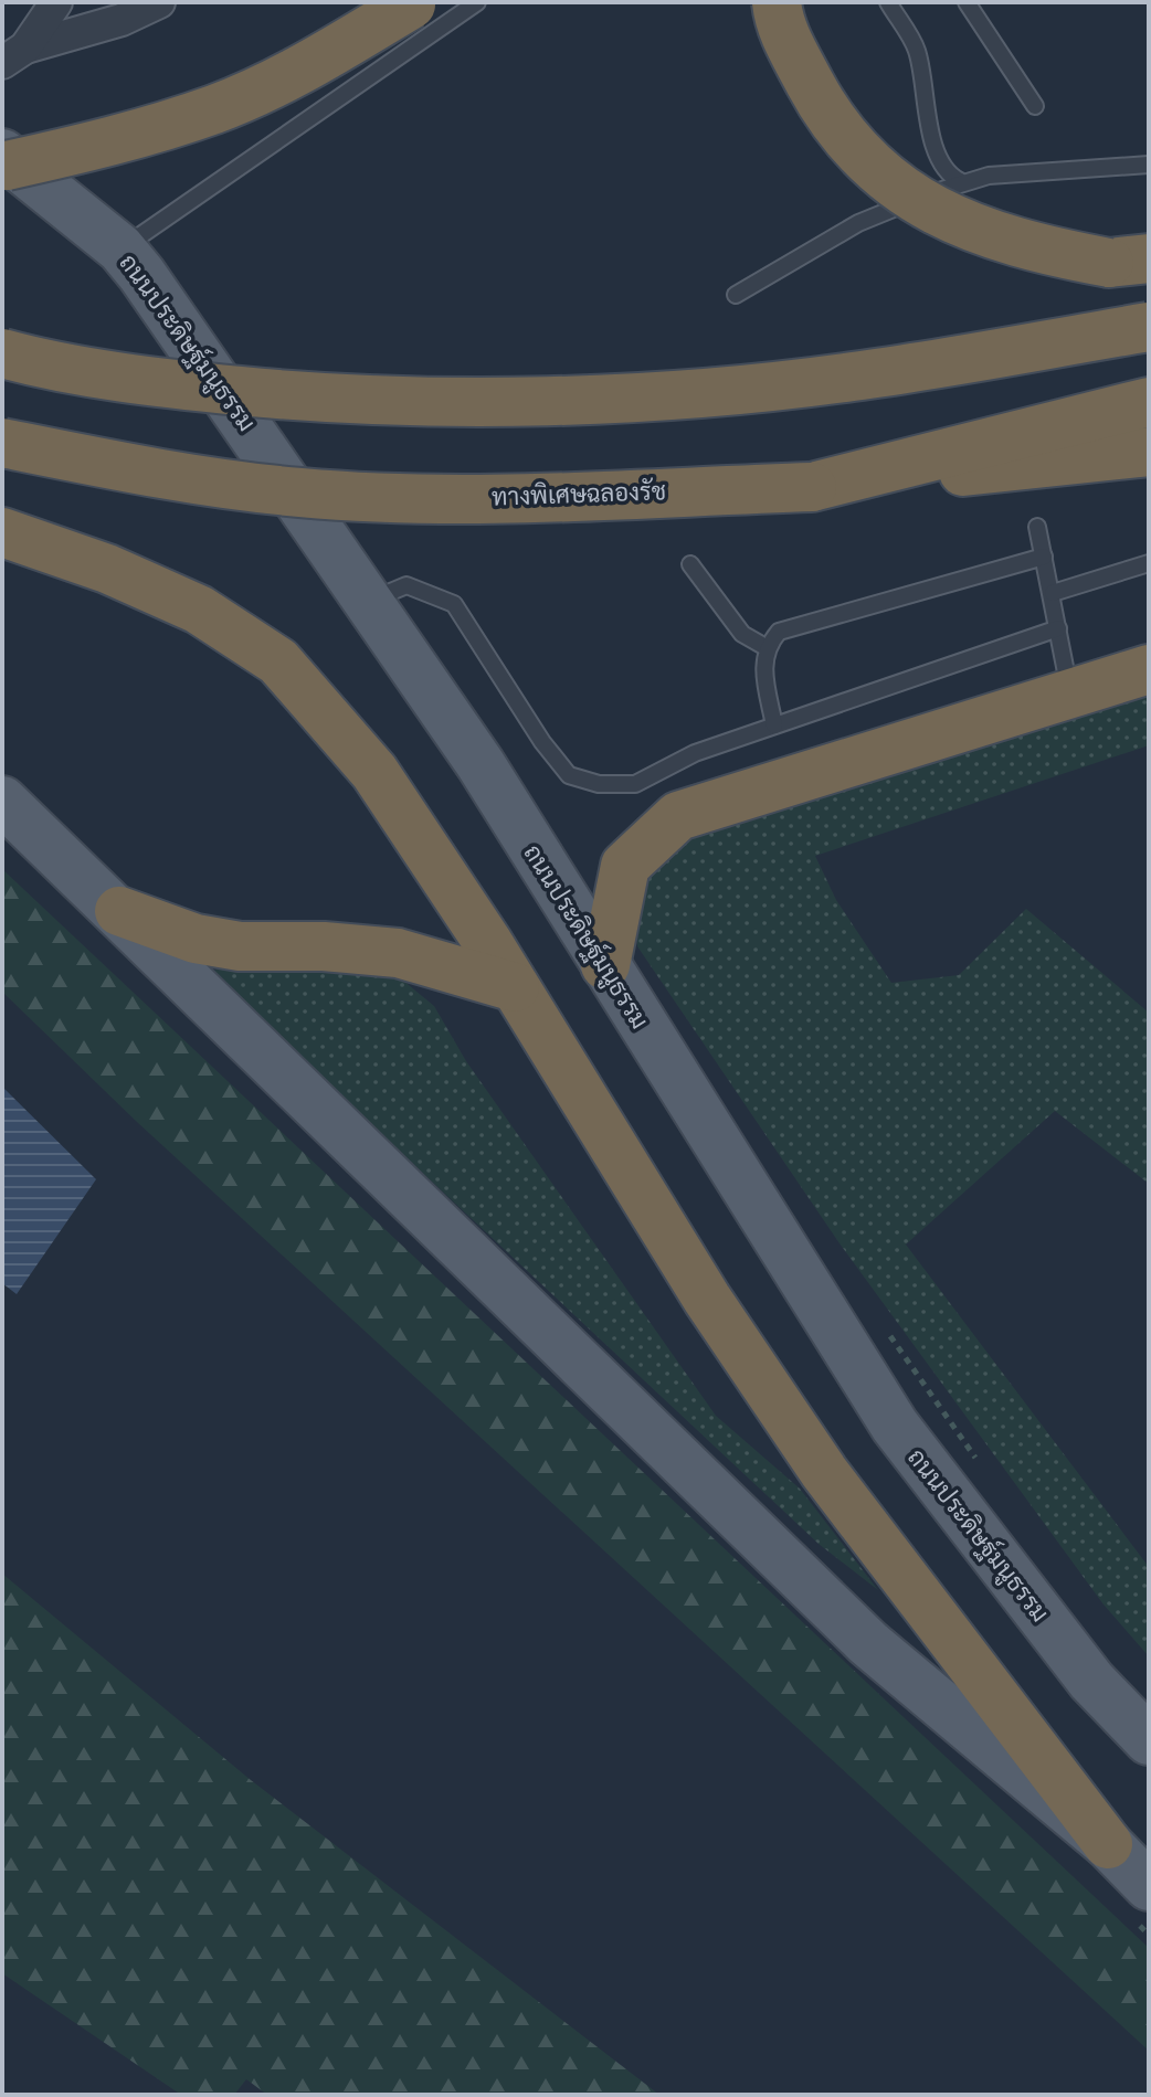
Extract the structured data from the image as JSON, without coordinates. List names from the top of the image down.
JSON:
{
  "streets": {
    "highway": ["ทางพิเศษฉลองรัช"],
    "main road": ["ถนนประดิษฐ์มนูธรรม"]
  }
}
